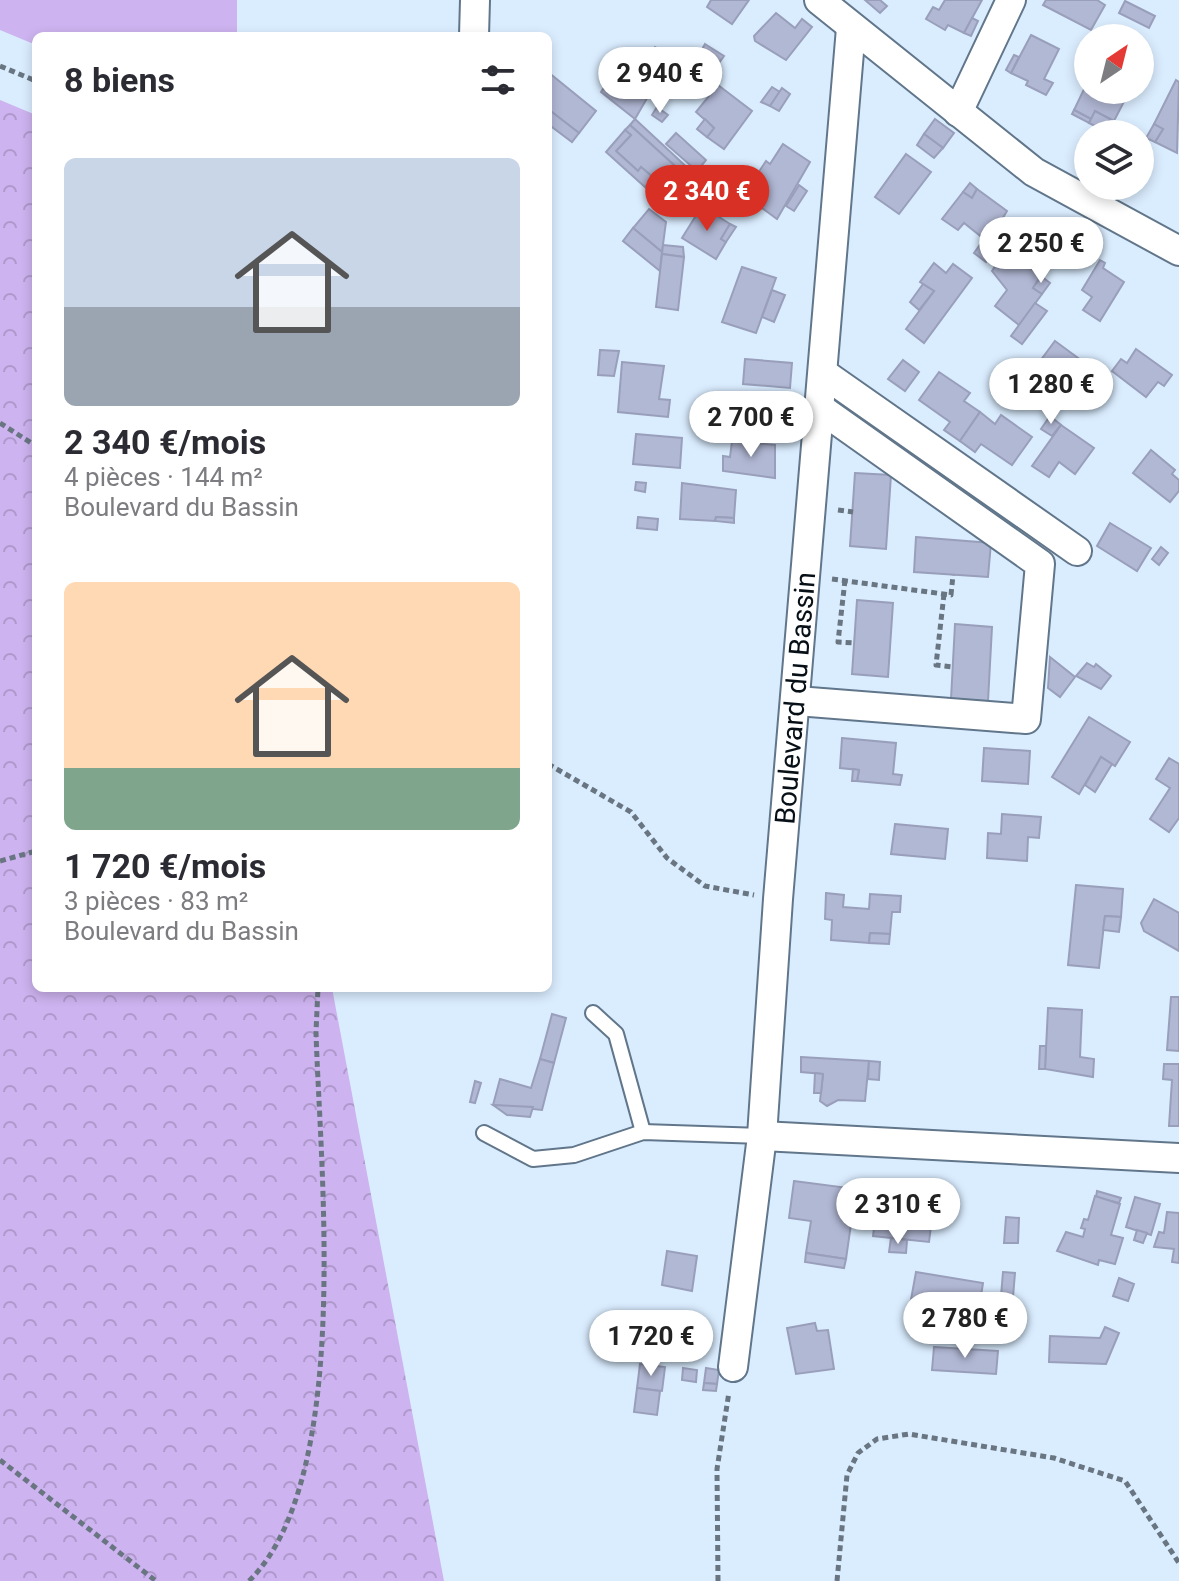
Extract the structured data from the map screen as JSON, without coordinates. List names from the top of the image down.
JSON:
{
  "streets": {
    "street": ["Boulevard du Bassin"]
  },
  "north": "top right",
  "page": {
    "heading": "8 biens",
    "price": [
      "2 940 €",
      "2 340 €",
      "2 250 €",
      "1 280 €",
      "2 700 €",
      "2 310 €",
      "2 780 €",
      "1 720 €"
    ],
    "list": [
      {
        "name": "2 340 €/mois",
        "note": "4 pièces · 144 m² · Boulevard du Bassin"
      },
      {
        "name": "1 720 €/mois",
        "note": "3 pièces · 83 m² · Boulevard du Bassin"
      }
    ]
  }
}
